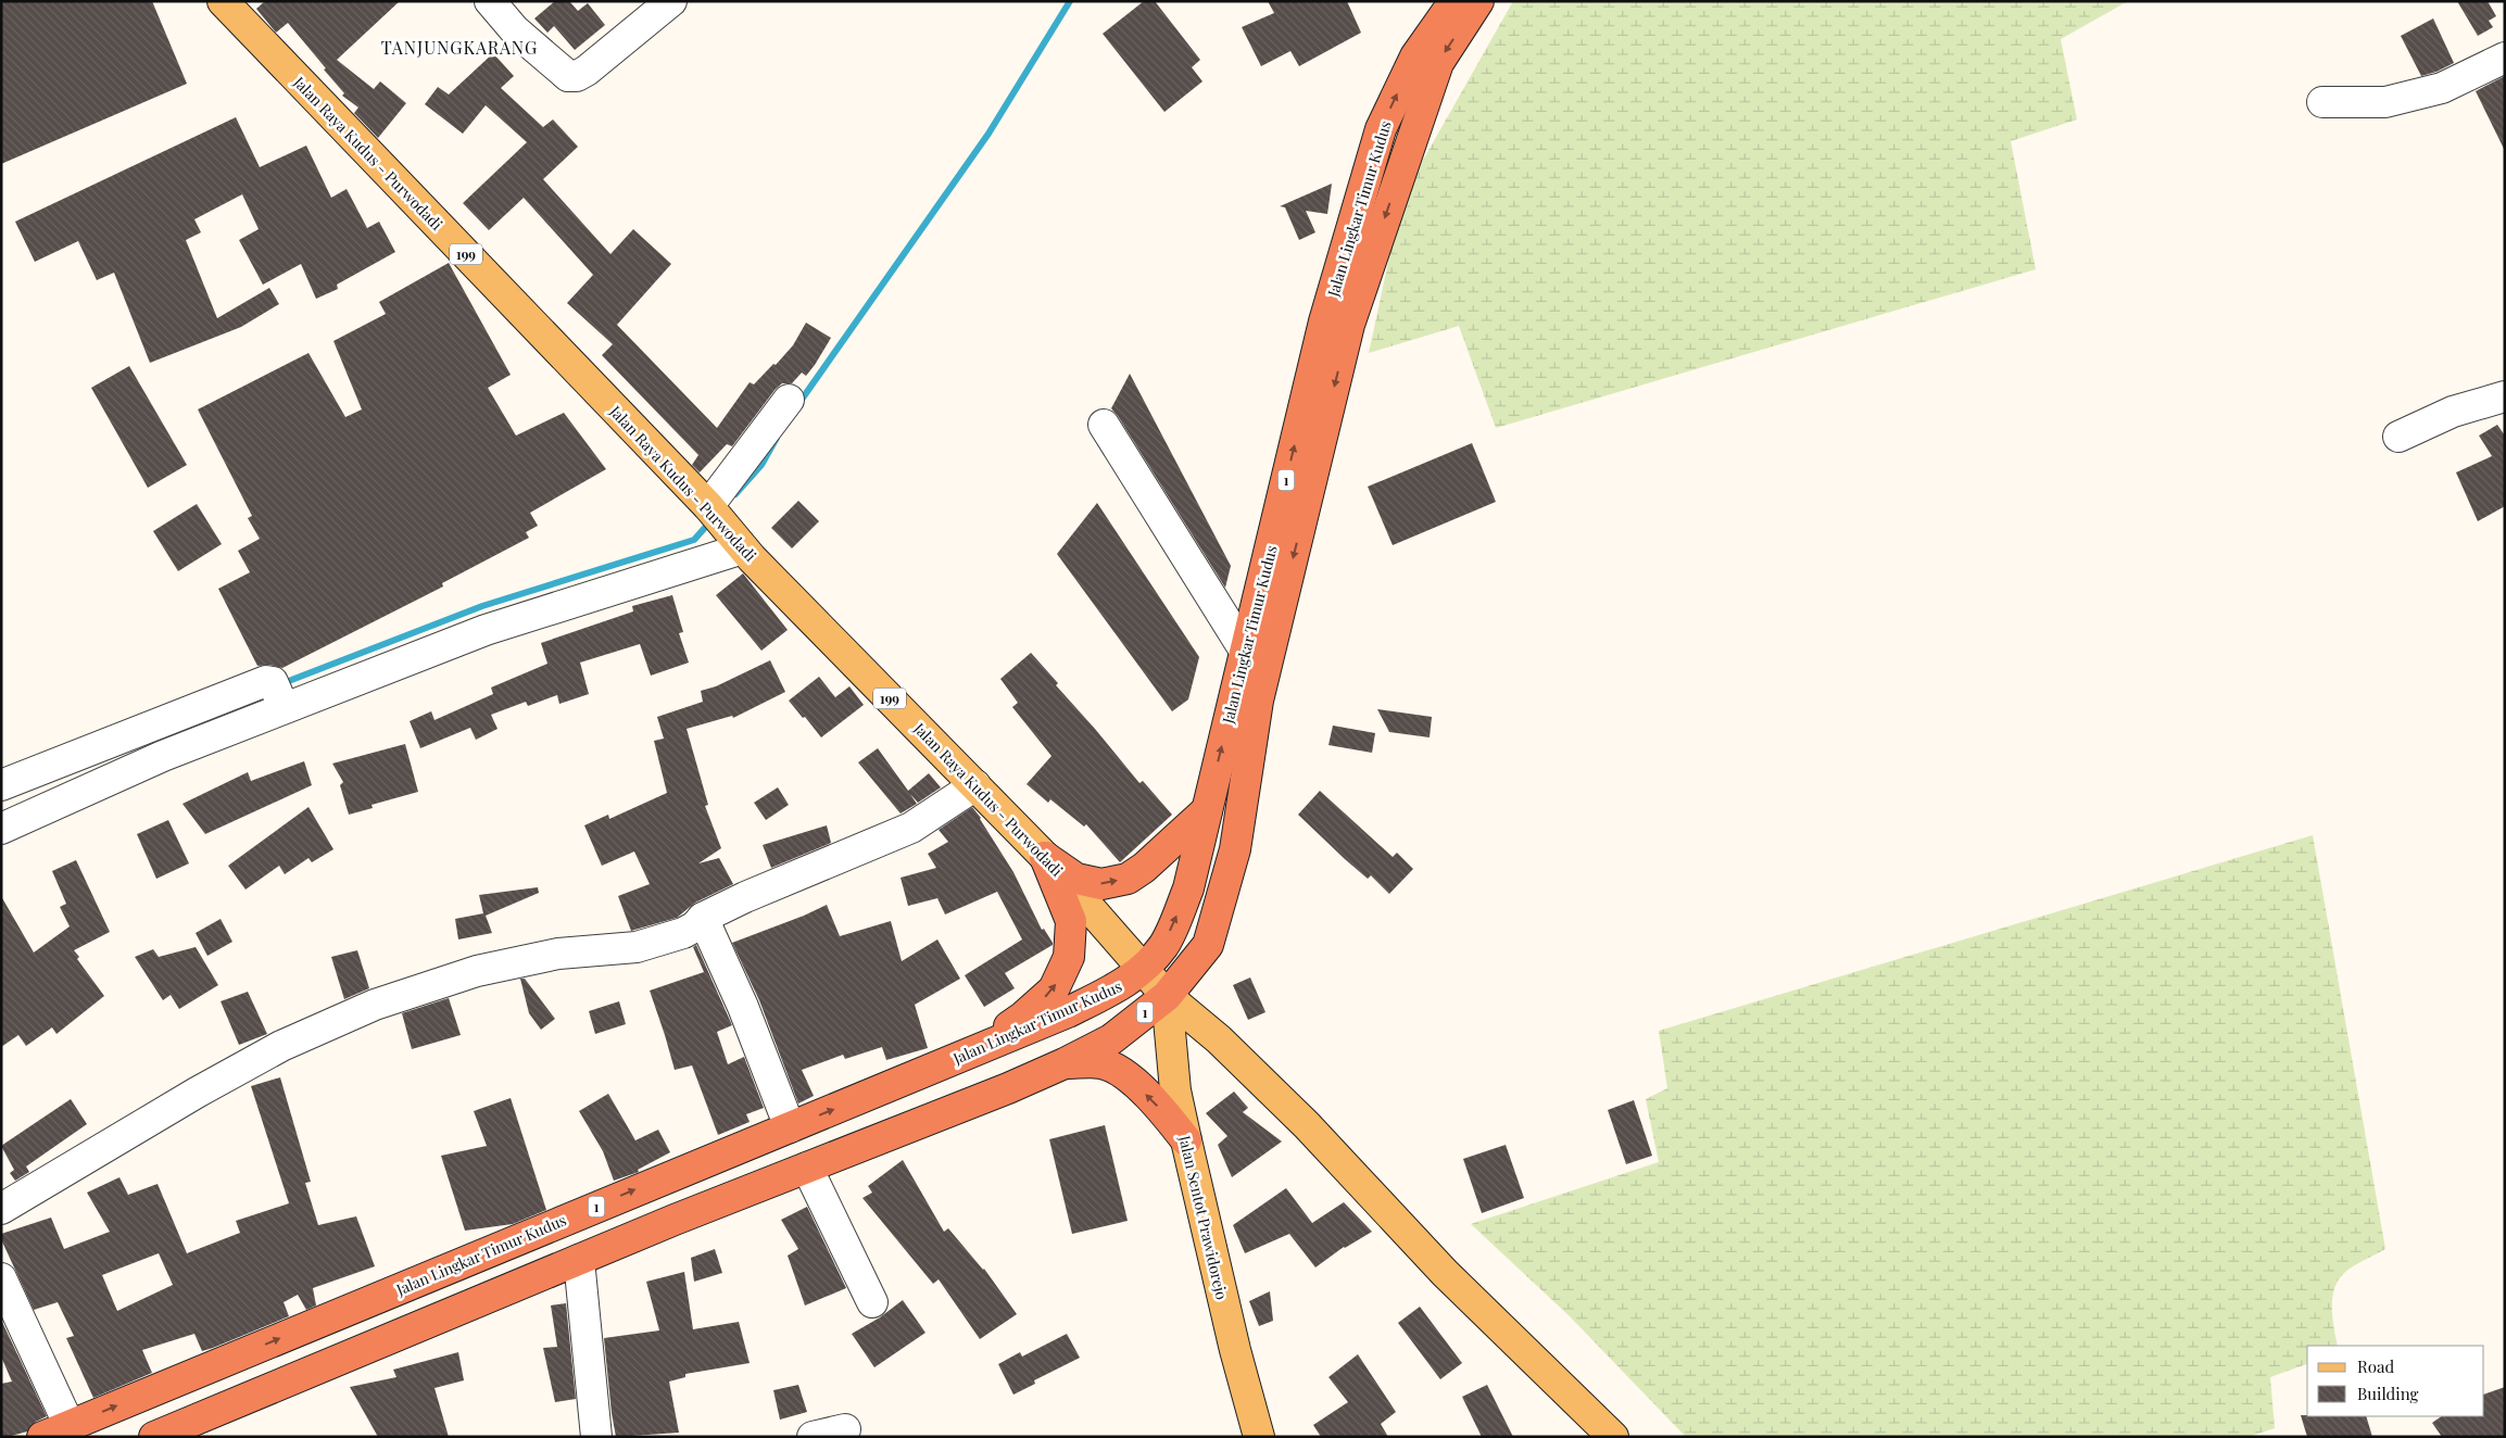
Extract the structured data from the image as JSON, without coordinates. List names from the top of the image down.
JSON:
{
  "streets": {
    "highway": ["Jalan Lingkar Timur Kudus", "1"],
    "main road": ["Jalan Raya Kudus - Purwodadi", "199", "Jalan Sentot Prawidorejo"]
  },
  "crossings": [
    ["Jalan Raya Kudus - Purwodadi", "Jalan Lingkar Timur Kudus"],
    ["Jalan Raya Kudus - Purwodadi", "Jalan Sentot Prawidorejo"],
    ["Jalan Lingkar Timur Kudus", "Jalan Sentot Prawidorejo"]
  ],
  "districts": ["TANJUNGKARANG"],
  "legend": ["Road", "Building"]
}
